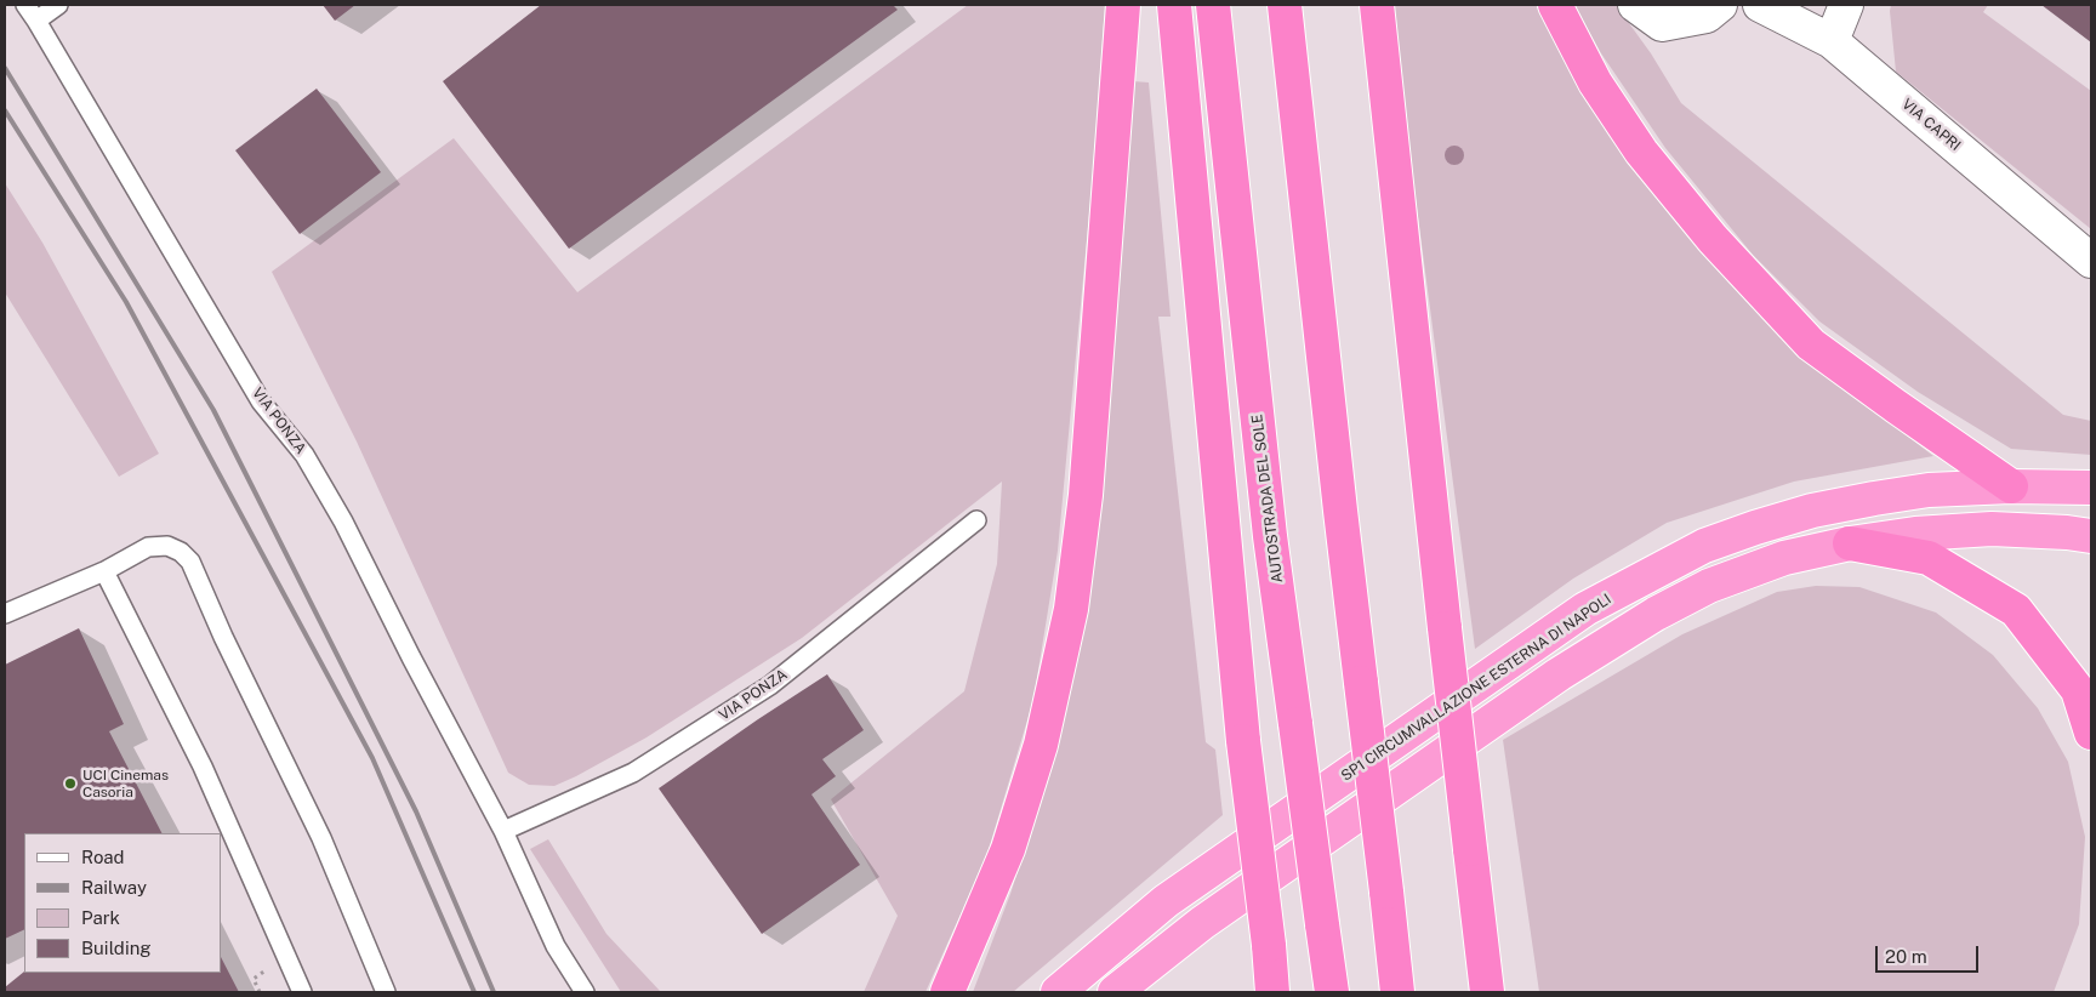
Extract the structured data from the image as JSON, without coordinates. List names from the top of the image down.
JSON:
{
  "streets": {
    "highway": ["AUTOSTRADA DEL SOLE", "SP1 CIRCUMVALLAZIONE ESTERNA DI NAPOLI"],
    "street": ["VIA CAPRI"],
    "lane": ["VIA PONZA"]
  },
  "places": ["UCI Cinemas Casoria"],
  "legend": [
    "Road",
    "Railway",
    "Park",
    "Building"
  ],
  "scale_bar": "20 m"
}
